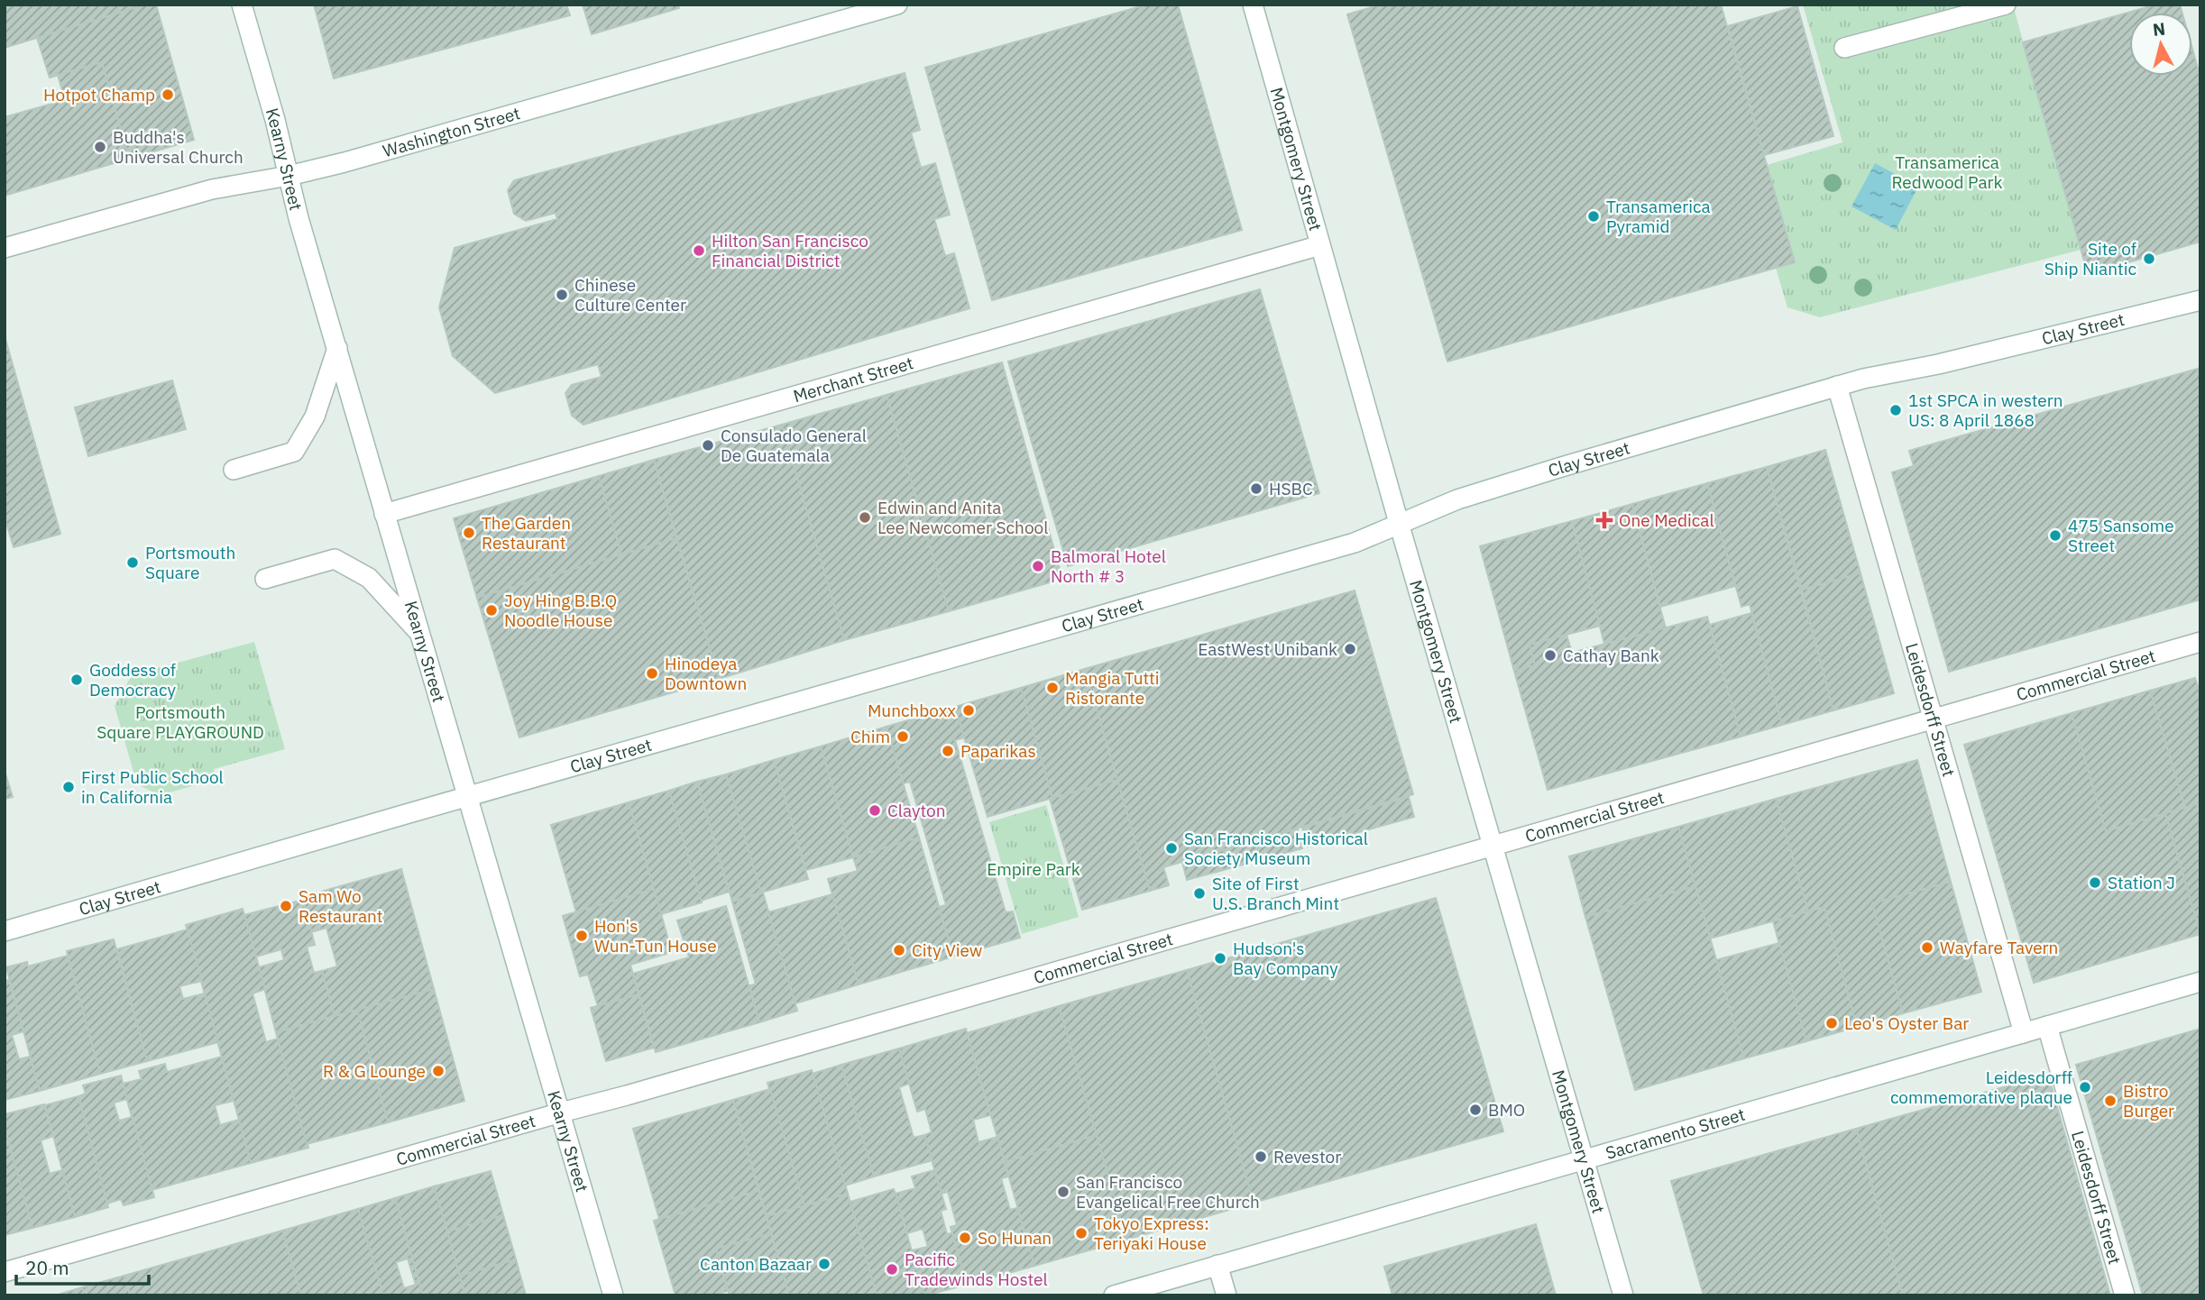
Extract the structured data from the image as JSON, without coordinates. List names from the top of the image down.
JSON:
{
  "streets": {
    "street": [
      "Washington Street",
      "Montgomery Street",
      "Kearny Street",
      "Clay Street",
      "Merchant Street",
      "Commercial Street",
      "Leidesdorff Street",
      "Sacramento Street"
    ]
  },
  "crossings": [
    ["Washington Street", "Kearny Street"],
    ["Montgomery Street", "Clay Street"],
    ["Montgomery Street", "Merchant Street"],
    ["Montgomery Street", "Commercial Street"],
    ["Montgomery Street", "Sacramento Street"],
    ["Kearny Street", "Clay Street"],
    ["Kearny Street", "Merchant Street"],
    ["Kearny Street", "Commercial Street"],
    ["Clay Street", "Leidesdorff Street"],
    ["Commercial Street", "Leidesdorff Street"],
    ["Leidesdorff Street", "Sacramento Street"]
  ],
  "parks": ["Transamerica Redwood Park", "Portsmouth Square PLAYGROUND", "Empire Park"],
  "places": {
    "other": [
      "Hotpot Champ",
      "Buddha's Universal Church",
      "Transamerica Pyramid",
      "Hilton San Francisco Financial District",
      "Site of Ship Niantic",
      "Chinese Culture Center",
      "1st SPCA in western US: 8 April 1868",
      "Consulado General De Guatemala",
      "HSBC",
      "Edwin and Anita Lee Newcomer School",
      "The Garden Restaurant",
      "475 Sansome Street",
      "Portsmouth Square",
      "Balmoral Hotel North # 3",
      "Joy Hing B.B.Q Noodle House",
      "EastWest Unibank",
      "Cathay Bank",
      "Hinodeya Downtown",
      "Goddess of Democracy",
      "Mangia Tutti Ristorante",
      "Munchboxx",
      "Chim",
      "Paparikas",
      "First Public School in California",
      "Clayton",
      "San Francisco Historical Society Museum",
      "Station J",
      "Site of First U.S. Branch Mint",
      "Sam Wo Restaurant",
      "Hon's Wun-Tun House",
      "Wayfare Tavern",
      "City View",
      "Hudson's Bay Company",
      "Leo's Oyster Bar",
      "R & G Lounge",
      "Leidesdorff commemorative plaque",
      "Bistro Burger",
      "BMO",
      "Revestor",
      "San Francisco Evangelical Free Church",
      "Tokyo Express: Teriyaki House",
      "So Hunan",
      "Canton Bazaar",
      "Pacific Tradewinds Hostel"
    ],
    "health": ["One Medical"]
  },
  "scale_bar": "20 m",
  "north": "top"
}
